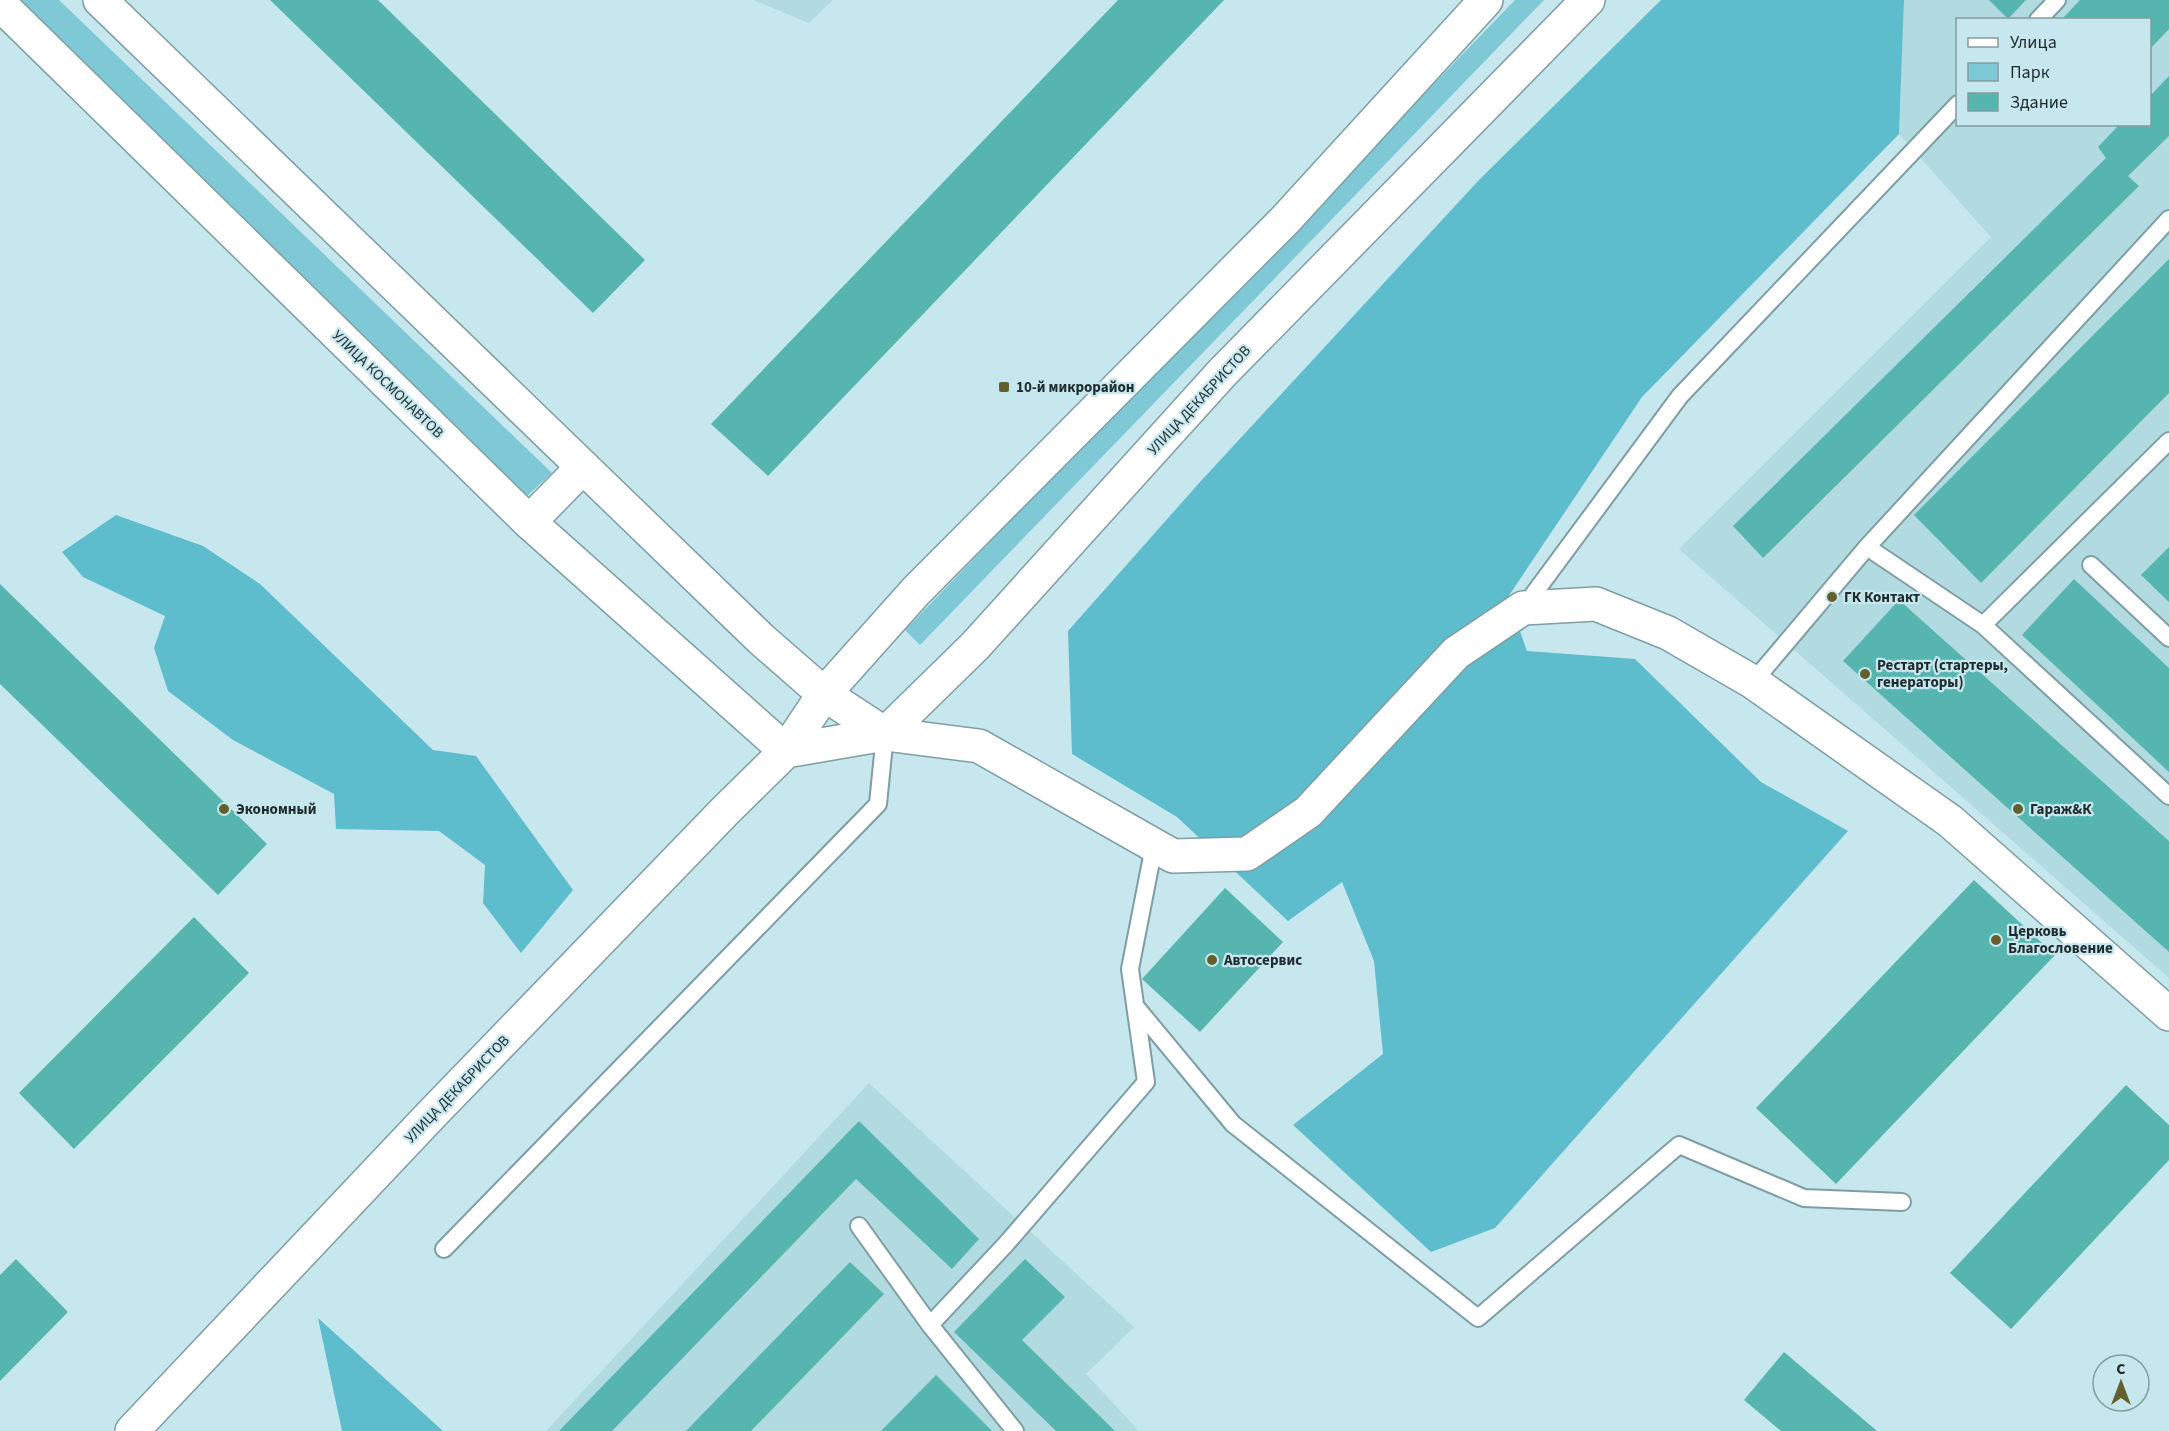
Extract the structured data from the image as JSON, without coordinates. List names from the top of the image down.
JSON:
{
  "streets": {
    "street": ["УЛИЦА КОСМОНАВТОВ", "УЛИЦА ДЕКАБРИСТОВ"]
  },
  "crossings": [
    ["УЛИЦА КОСМОНАВТОВ", "УЛИЦА ДЕКАБРИСТОВ"]
  ],
  "places": {
    "transit": ["10-й микрорайон"],
    "other": [
      "ГК Контакт",
      "Рестарт (стартеры, генераторы)",
      "Экономный",
      "Гараж&К",
      "Церковь Благословение",
      "Автосервис"
    ]
  },
  "legend": ["Улица", "Парк", "Здание"],
  "north": "top"
}
